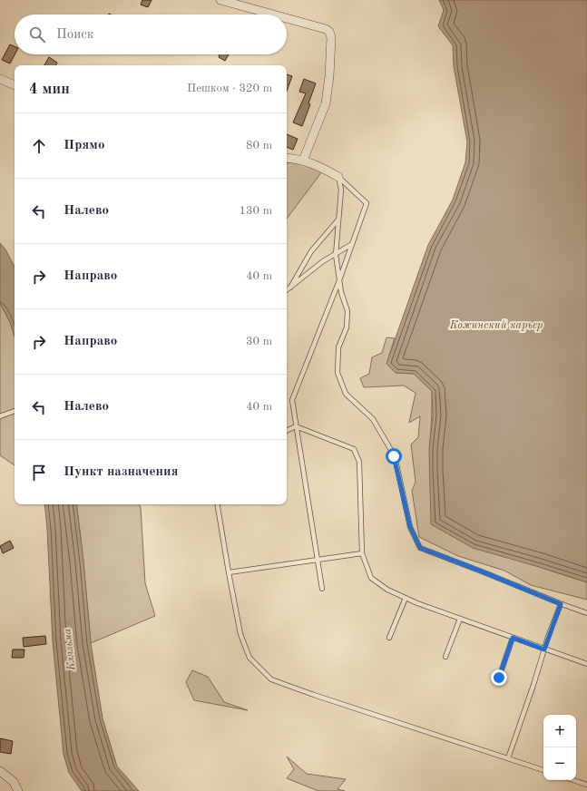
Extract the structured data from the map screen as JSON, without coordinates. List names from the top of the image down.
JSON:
{
  "water": ["Кожинский карьер", "Клязьма"],
  "page": {
    "search": "Поиск",
    "heading": ["4 мин", "Пешком · 320 m"],
    "list": [
      ["Прямо", "80 m"],
      ["Налево", "130 m"],
      ["Направо", "40 m"],
      ["Направо", "30 m"],
      ["Налево", "40 m"],
      "Пункт назначения"
    ],
    "map_buttons": ["+", "−"]
  }
}
